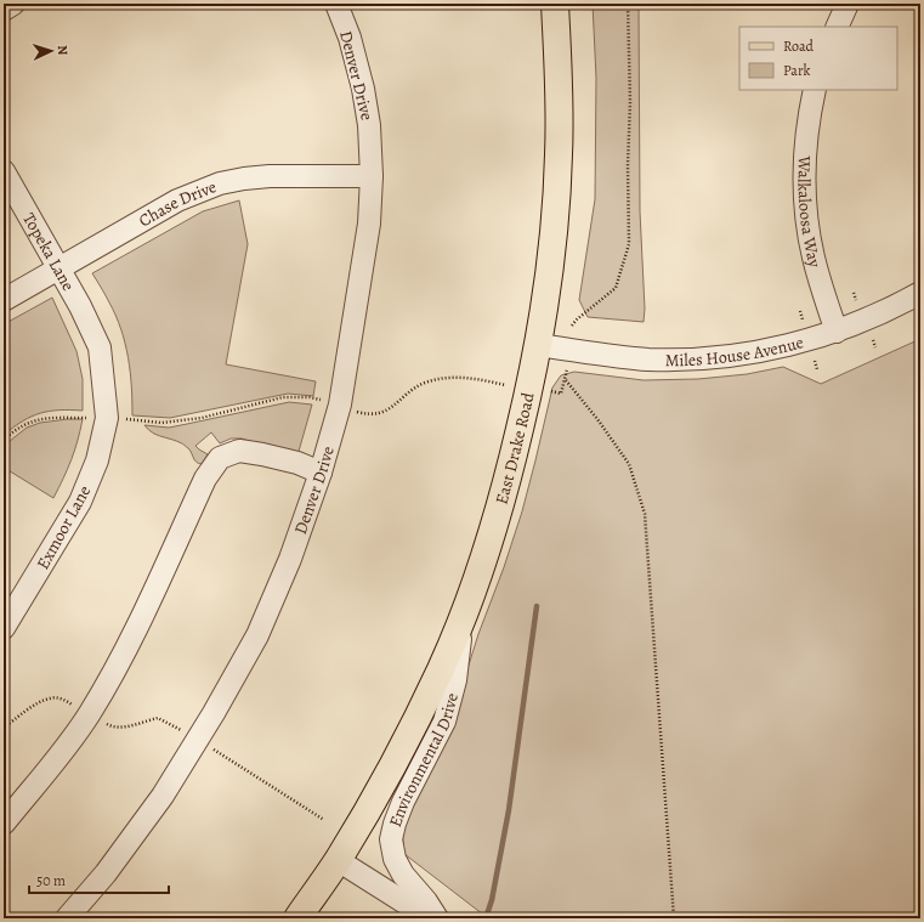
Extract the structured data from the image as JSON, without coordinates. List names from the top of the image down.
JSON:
{
  "streets": {
    "main road": ["East Drake Road"],
    "street": [
      "Denver Drive",
      "Chase Drive",
      "Walkaloosa Way",
      "Topeka Lane",
      "Miles House Avenue",
      "Exmoor Lane",
      "Environmental Drive"
    ]
  },
  "crossings": [
    ["Denver Drive", "Chase Drive"],
    ["Chase Drive", "Topeka Lane"],
    ["Walkaloosa Way", "Miles House Avenue"],
    ["Topeka Lane", "Exmoor Lane"],
    ["Miles House Avenue", "East Drake Road"],
    ["East Drake Road", "Environmental Drive"]
  ],
  "legend": ["Road", "Park"],
  "scale_bar": "50 m",
  "north": "right"
}
